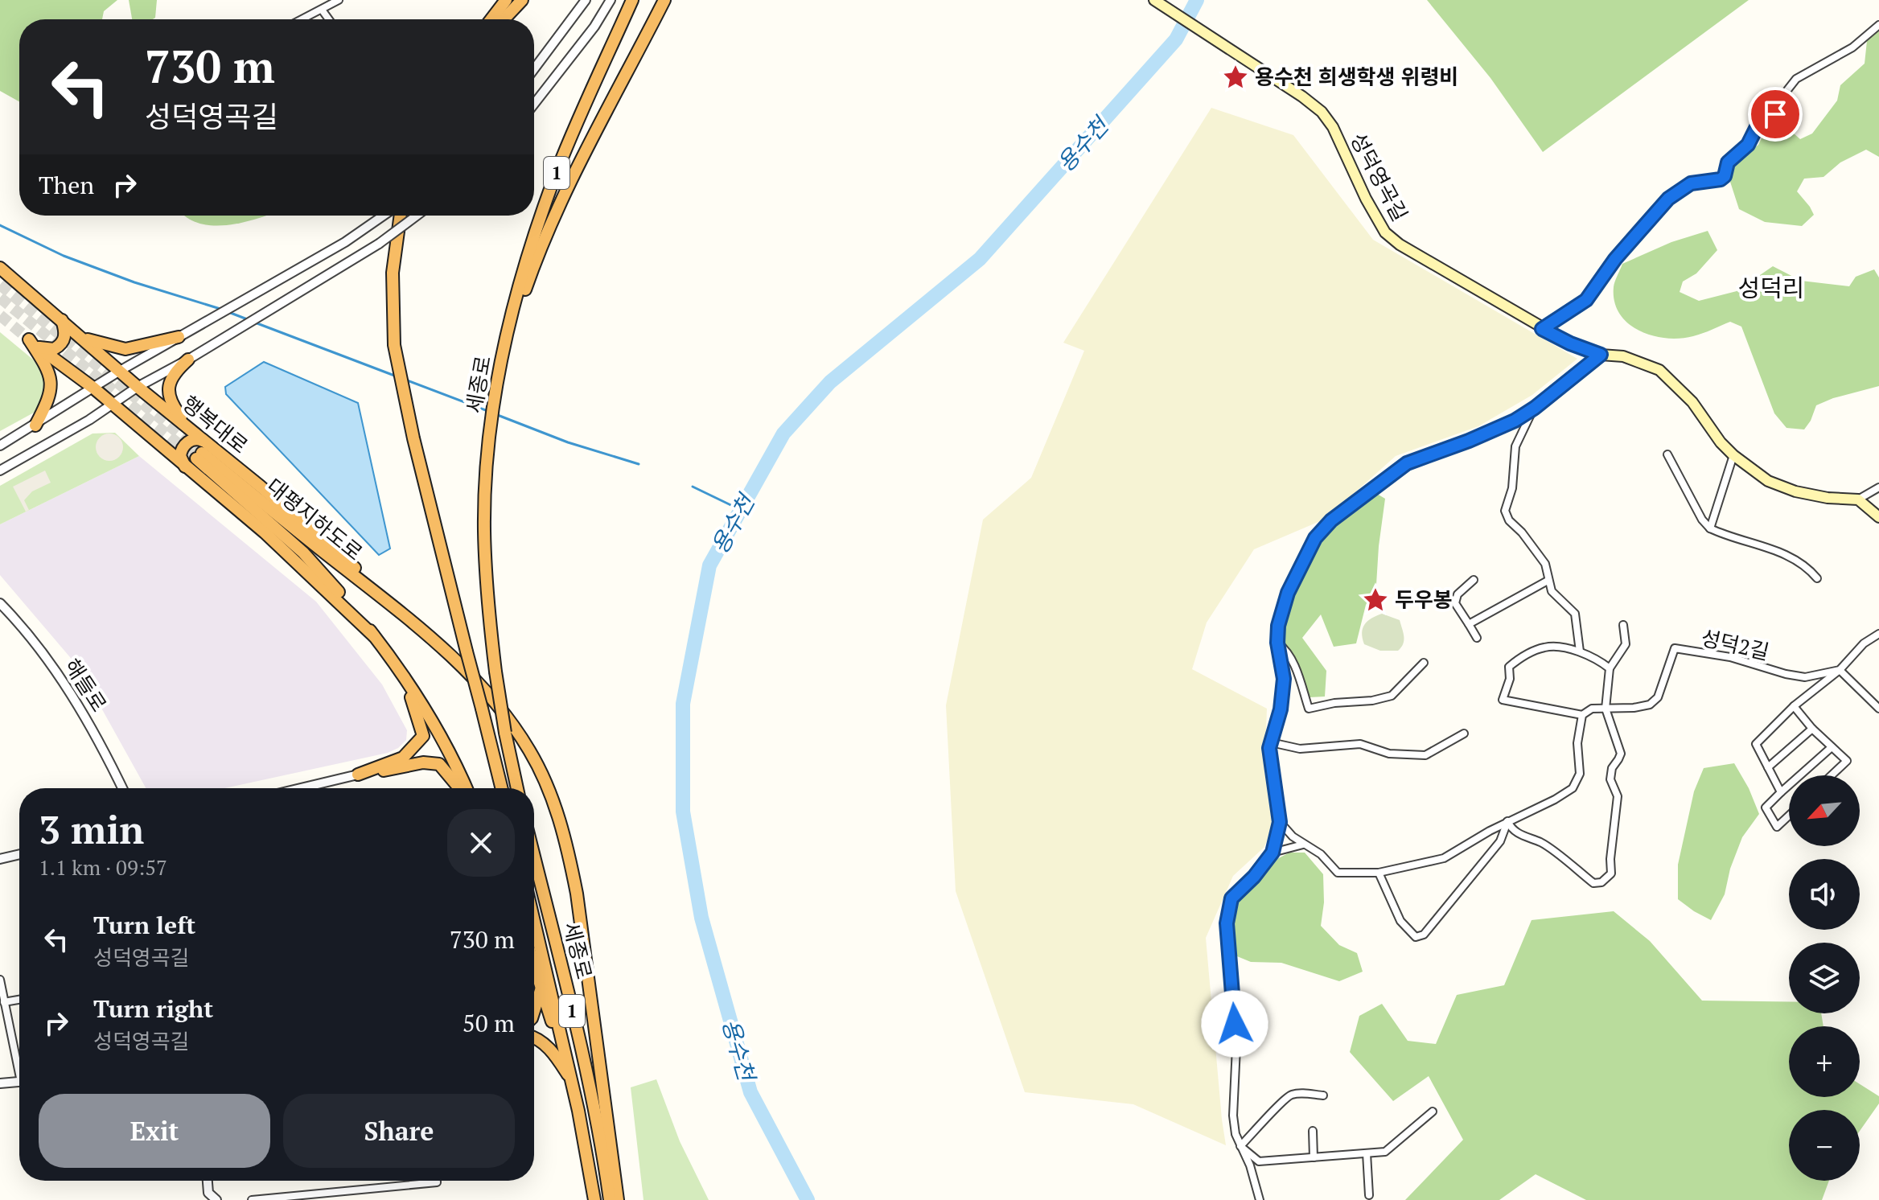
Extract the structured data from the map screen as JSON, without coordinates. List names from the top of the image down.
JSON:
{
  "streets": {
    "highway": [
      "1",
      "세종로",
      "행복대로",
      "대평지하도로"
    ],
    "main road": ["성덕영곡길"],
    "street": ["성덕2길", "해들로"]
  },
  "crossings": [
    ["행복대로", "대평지하도로"]
  ],
  "districts": ["성덕리"],
  "water": ["용수천"],
  "places": {
    "place": ["용수천 희생학생 위령비", "두우봉"]
  },
  "north": "bottom left",
  "page": {
    "turn": ["730 m", "성덕영곡길"],
    "then": "Then",
    "map_buttons": ["+", "−"],
    "heading": ["3 min", "1.1 km · 09:57"],
    "list": [
      {
        "name": "Turn left",
        "note": "성덕영곡길",
        "value": "730 m"
      },
      {
        "name": "Turn right",
        "note": "성덕영곡길",
        "value": "50 m"
      }
    ],
    "buttons": ["Exit", "Share"]
  }
}
